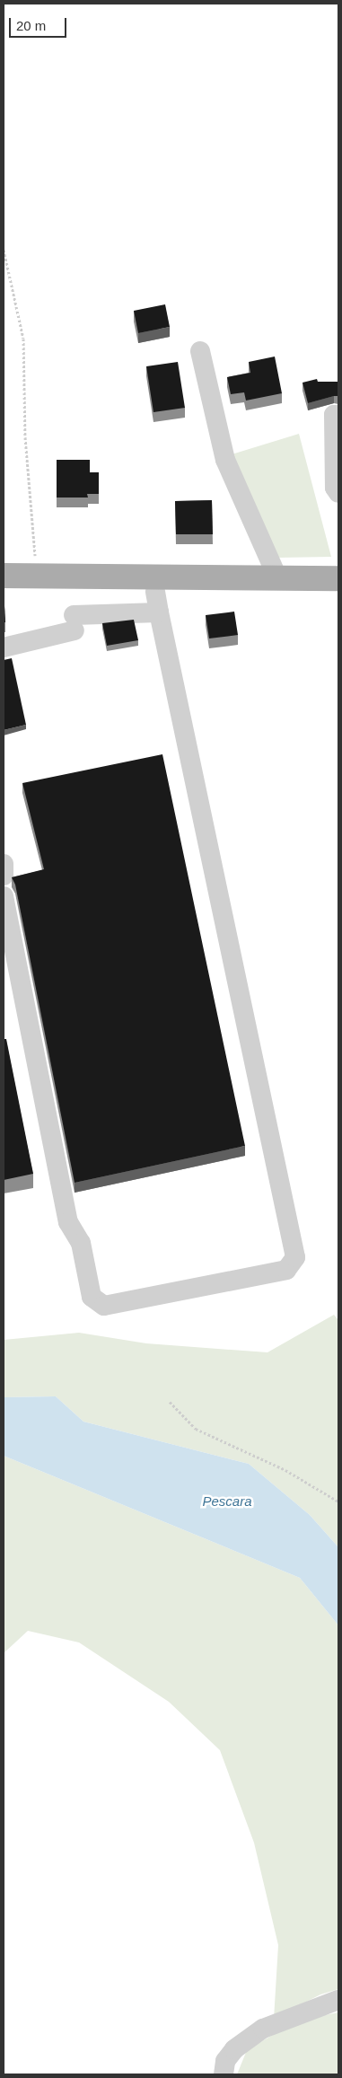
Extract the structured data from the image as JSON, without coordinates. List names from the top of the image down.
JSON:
{
  "water": ["Pescara"],
  "scale_bar": "20 m"
}
